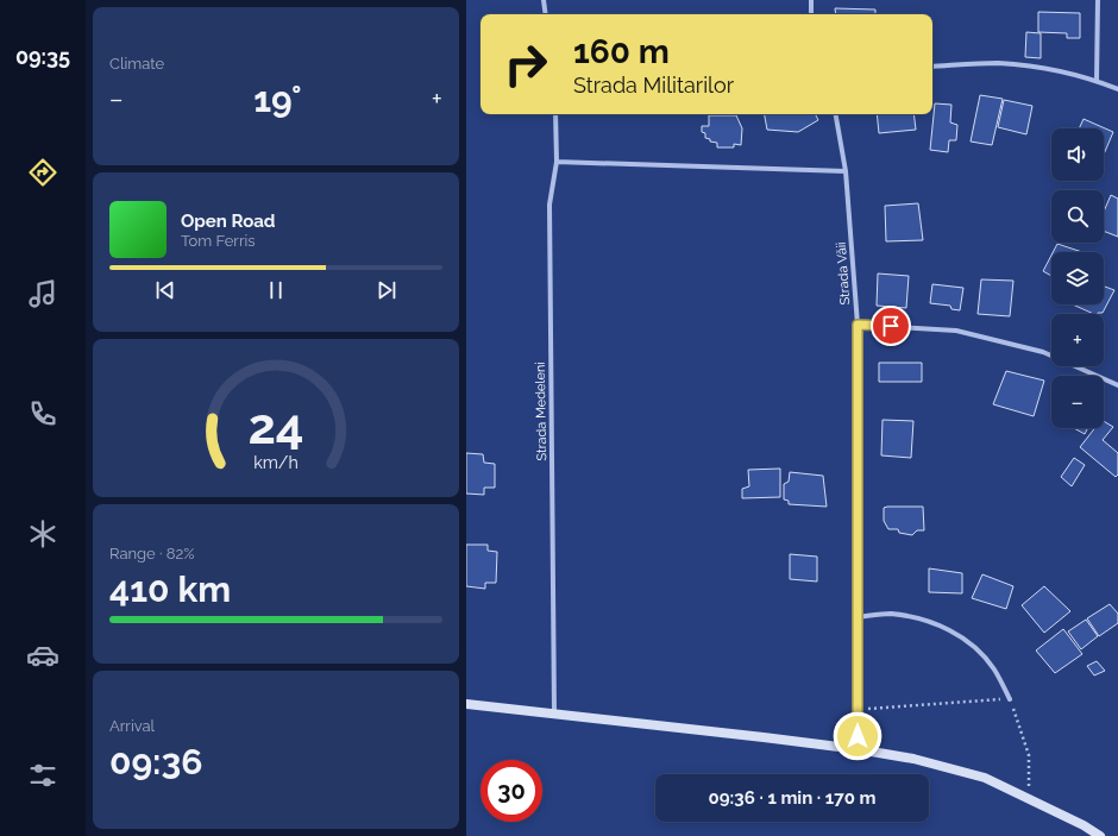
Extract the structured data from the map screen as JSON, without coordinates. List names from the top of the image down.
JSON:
{
  "streets": {
    "street": ["Strada Văii", "Strada Medeleni"]
  },
  "page": {
    "tabs": "09:35",
    "tile": [
      "Climate",
      ["Range · 82%", "410 km"],
      ["Arrival", "09:36"]
    ],
    "turn": ["160 m", "Strada Militarilor"],
    "heat": ["−", "19°", "+"],
    "map_buttons": ["+", "−"],
    "song": ["Open Road", "Tom Ferris"],
    "limit": "30",
    "trip": "09:36 · 1 min · 170 m",
    "gauge": ["24", "km/h"]
  }
}
